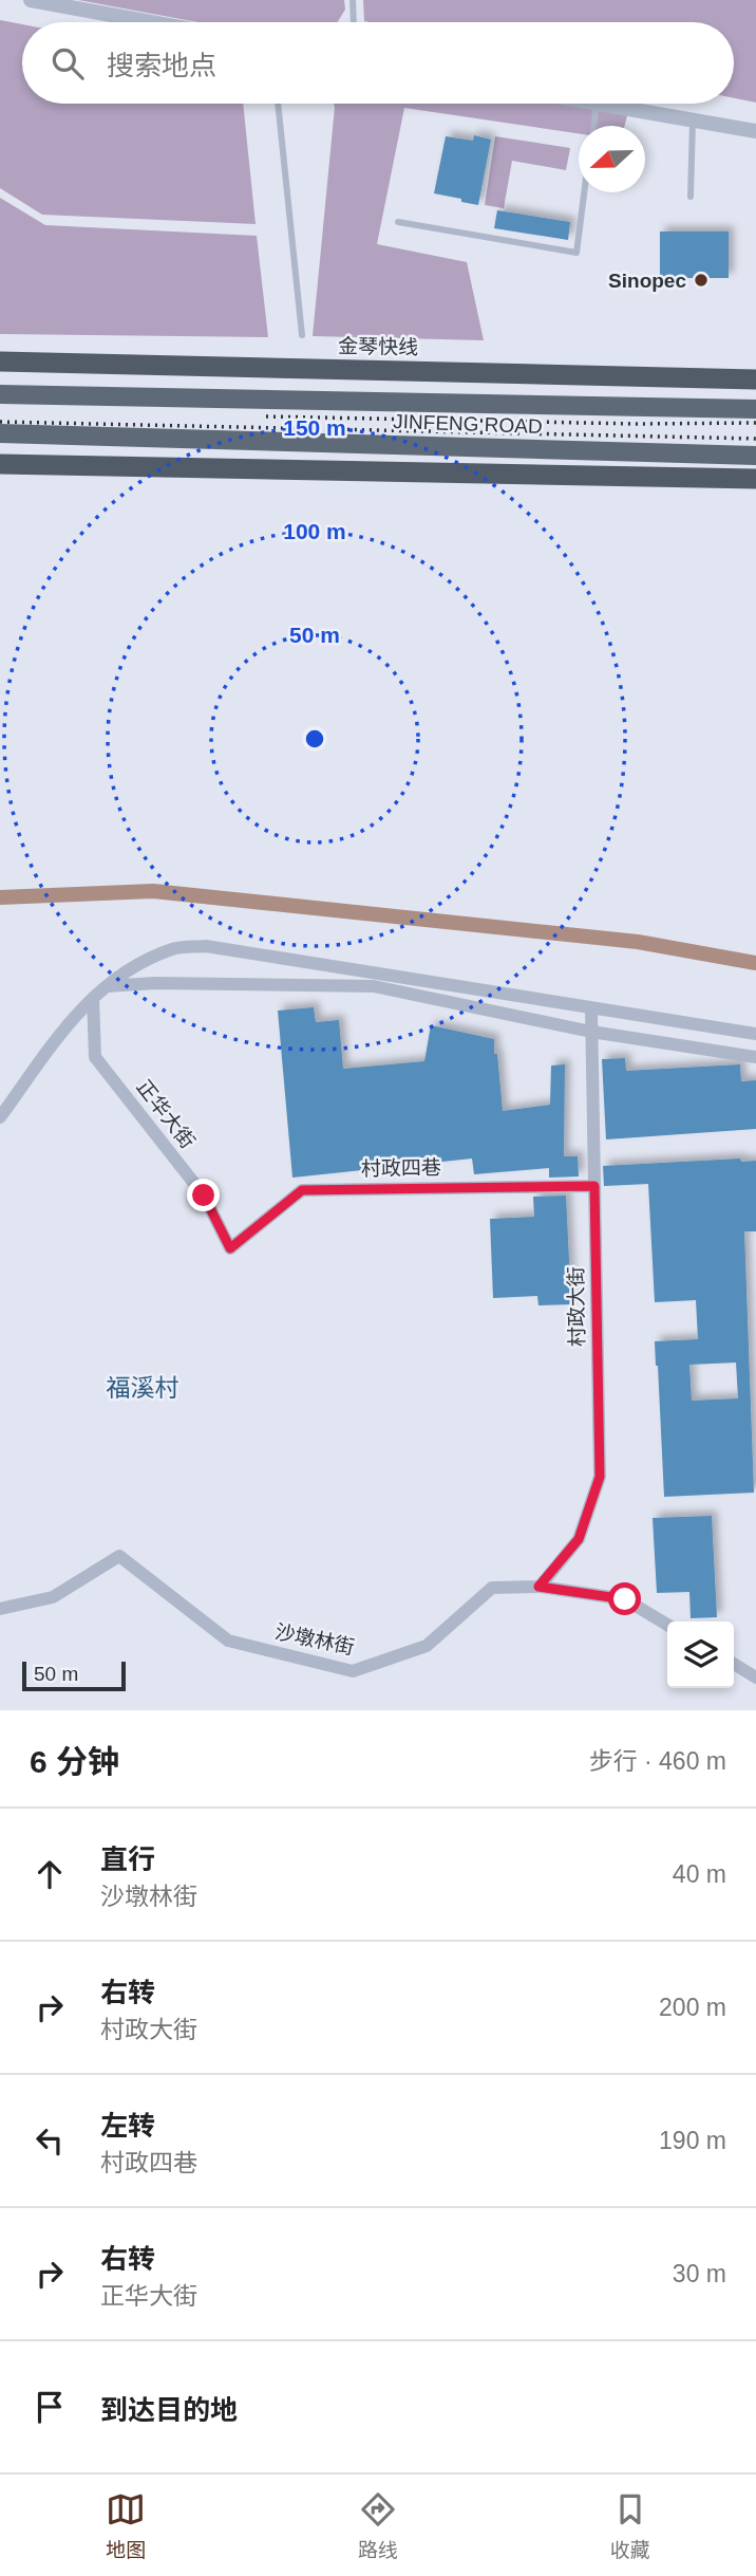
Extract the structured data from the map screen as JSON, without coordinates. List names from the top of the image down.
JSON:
{
  "streets": {
    "highway": ["金琴快线"],
    "main road": ["JINFENG ROAD"],
    "street": [
      "正华大街",
      "村政四巷",
      "村政大街",
      "沙墩林街"
    ]
  },
  "crossings": [
    ["正华大街", "村政四巷"],
    ["村政四巷", "村政大街"],
    ["村政大街", "沙墩林街"]
  ],
  "districts": ["福溪村"],
  "places": ["Sinopec"],
  "scale_bar": "50 m",
  "north": "left",
  "page": {
    "search": "搜索地点",
    "scale": "50 m",
    "heading": ["6 分钟", "步行 · 460 m"],
    "list": [
      ["直行", "沙墩林街", "40 m"],
      ["右转", "村政大街", "200 m"],
      ["左转", "村政四巷", "190 m"],
      ["右转", "正华大街", "30 m"],
      "到达目的地"
    ],
    "nav": ["地图", "路线", "收藏"]
  },
  "rings": ["150 m", "100 m", "50 m"]
}
